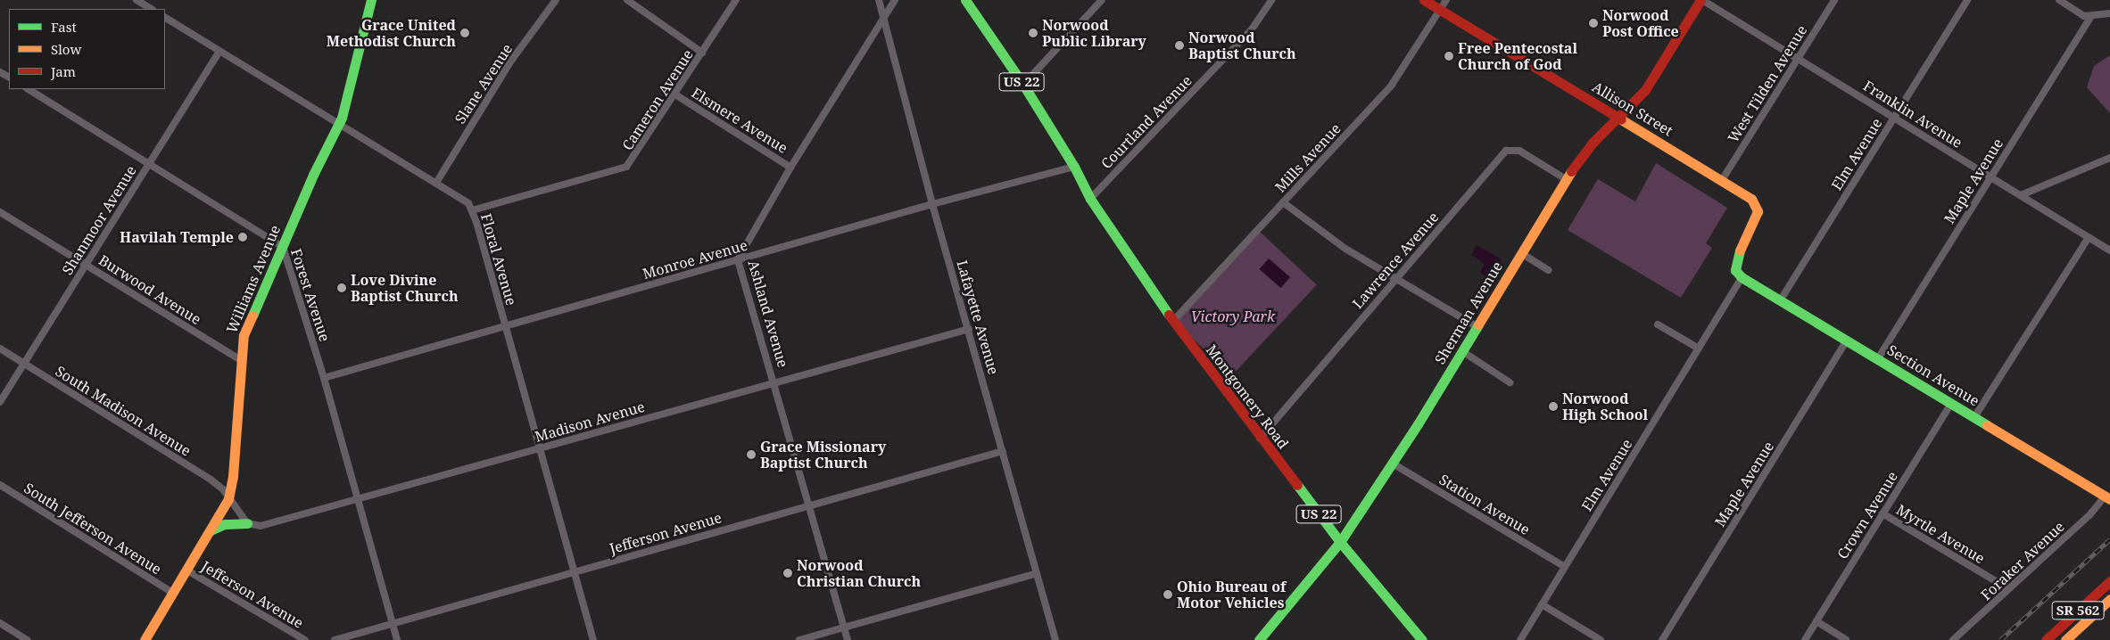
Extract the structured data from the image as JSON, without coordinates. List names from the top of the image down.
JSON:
{
  "streets": {
    "main road": [
      "US 22",
      "Allison Street",
      "Williams Avenue",
      "Sherman Avenue",
      "Section Avenue",
      "Montgomery Road",
      "SR 562"
    ],
    "street": [
      "Slane Avenue",
      "West Tilden Avenue",
      "Cameron Avenue",
      "Franklin Avenue",
      "Elsmere Avenue",
      "Courtland Avenue",
      "Elm Avenue",
      "Mills Avenue",
      "Maple Avenue",
      "Shanmoor Avenue",
      "Floral Avenue",
      "Monroe Avenue",
      "Lawrence Avenue",
      "Burwood Avenue",
      "Forest Avenue",
      "Ashland Avenue",
      "Lafayette Avenue",
      "South Madison Avenue",
      "Madison Avenue",
      "Station Avenue",
      "Crown Avenue",
      "South Jefferson Avenue",
      "Jefferson Avenue",
      "Myrtle Avenue",
      "Foraker Avenue"
    ]
  },
  "crossings": [
    ["Slane Avenue", "Floral Avenue"],
    ["West Tilden Avenue", "Allison Street"],
    ["West Tilden Avenue", "Franklin Avenue"],
    ["Cameron Avenue", "Elsmere Avenue"],
    ["Cameron Avenue", "Floral Avenue"],
    ["Allison Street", "Elm Avenue"],
    ["Allison Street", "Mills Avenue"],
    ["Allison Street", "Sherman Avenue"],
    ["Allison Street", "Section Avenue"],
    ["Franklin Avenue", "Elm Avenue"],
    ["Franklin Avenue", "Maple Avenue"],
    ["Franklin Avenue", "Sherman Avenue"],
    ["Elsmere Avenue", "Ashland Avenue"],
    ["Courtland Avenue", "Montgomery Road"],
    ["Elm Avenue", "Section Avenue"],
    ["Elm Avenue", "Station Avenue"],
    ["Mills Avenue", "Montgomery Road"],
    ["Maple Avenue", "Section Avenue"],
    ["Shanmoor Avenue", "Floral Avenue"],
    ["Shanmoor Avenue", "Burwood Avenue"],
    ["Shanmoor Avenue", "Forest Avenue"],
    ["Shanmoor Avenue", "South Madison Avenue"],
    ["Floral Avenue", "Monroe Avenue"],
    ["Floral Avenue", "Williams Avenue"],
    ["Floral Avenue", "Madison Avenue"],
    ["Floral Avenue", "Jefferson Avenue"],
    ["Monroe Avenue", "Forest Avenue"],
    ["Monroe Avenue", "Ashland Avenue"],
    ["Monroe Avenue", "Lafayette Avenue"],
    ["Monroe Avenue", "Montgomery Road"],
    ["Lawrence Avenue", "Sherman Avenue"],
    ["Lawrence Avenue", "Montgomery Road"],
    ["Williams Avenue", "Burwood Avenue"],
    ["Williams Avenue", "Forest Avenue"],
    ["Williams Avenue", "South Madison Avenue"],
    ["Williams Avenue", "South Jefferson Avenue"],
    ["Williams Avenue", "Jefferson Avenue"],
    ["Forest Avenue", "Madison Avenue"],
    ["Forest Avenue", "Jefferson Avenue"],
    ["Sherman Avenue", "Montgomery Road"],
    ["Sherman Avenue", "Station Avenue"],
    ["Ashland Avenue", "Lafayette Avenue"],
    ["Ashland Avenue", "Madison Avenue"],
    ["Ashland Avenue", "Jefferson Avenue"],
    ["Lafayette Avenue", "Madison Avenue"],
    ["Lafayette Avenue", "Jefferson Avenue"],
    ["Section Avenue", "Crown Avenue"],
    ["Section Avenue", "Foraker Avenue"],
    ["Crown Avenue", "Myrtle Avenue"],
    ["Myrtle Avenue", "Foraker Avenue"]
  ],
  "parks": ["Victory Park"],
  "places": [
    "Norwood Post Office",
    "Grace United Methodist Church",
    "Norwood Public Library",
    "Norwood Baptist Church",
    "Free Pentecostal Church of God",
    "Havilah Temple",
    "Love Divine Baptist Church",
    "Norwood High School",
    "Grace Missionary Baptist Church",
    "Norwood Christian Church",
    "Ohio Bureau of Motor Vehicles"
  ],
  "legend": ["Fast", "Slow", "Jam"]
}
